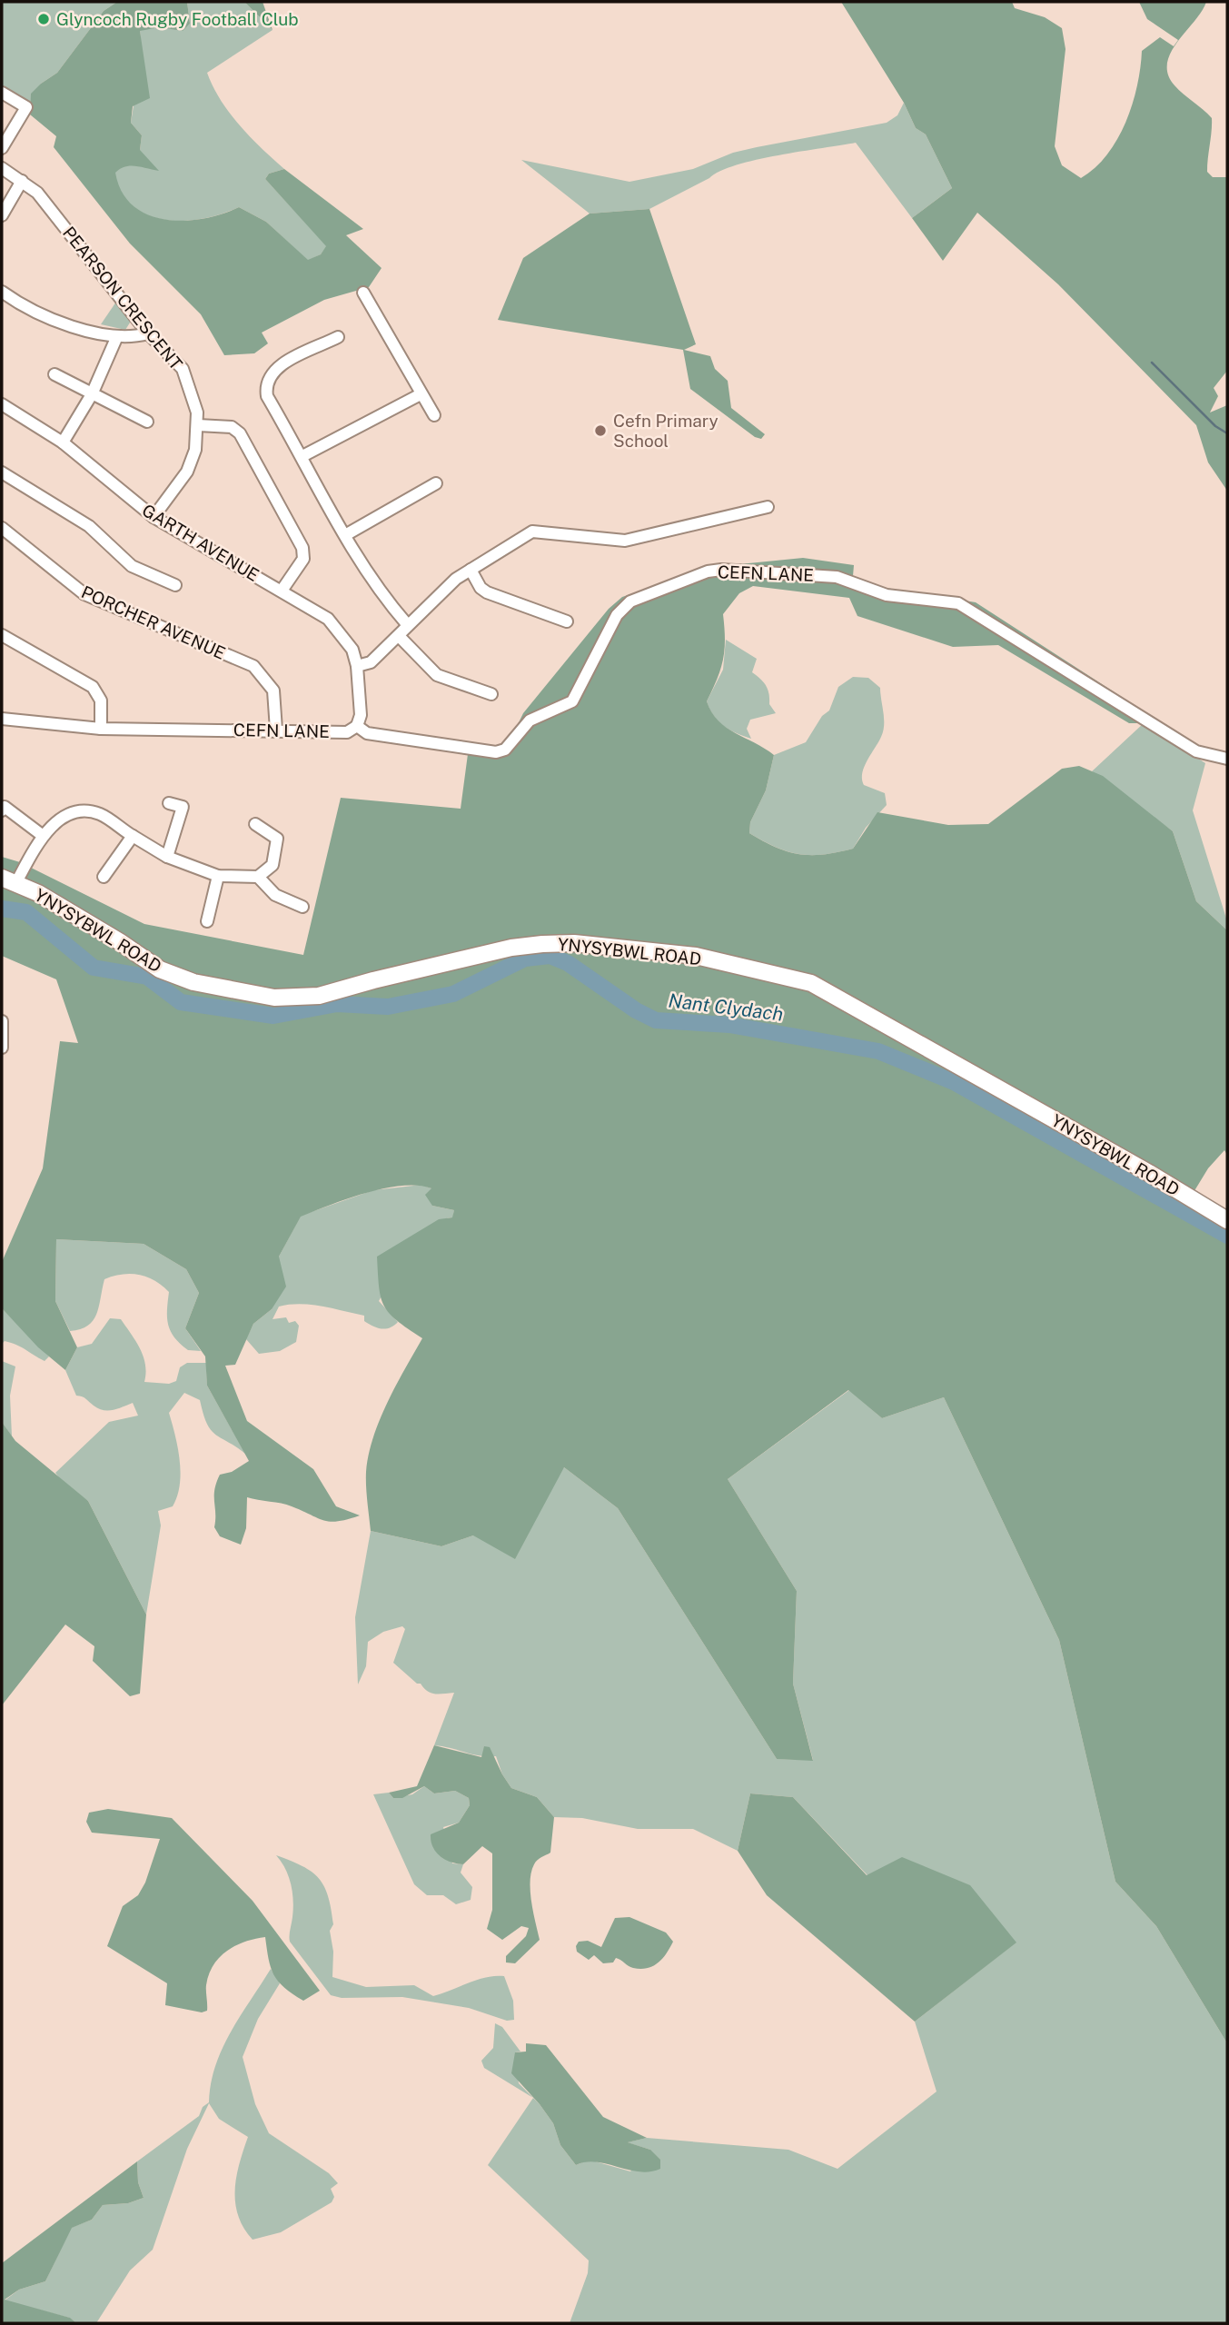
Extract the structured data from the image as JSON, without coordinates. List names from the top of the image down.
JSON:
{
  "streets": {
    "main road": ["YNYSYBWL ROAD"],
    "street": [
      "PEARSON CRESCENT",
      "GARTH AVENUE",
      "CEFN LANE",
      "PORCHER AVENUE"
    ]
  },
  "crossings": [
    ["PEARSON CRESCENT", "GARTH AVENUE"],
    ["CEFN LANE", "PORCHER AVENUE"]
  ],
  "water": ["Nant Clydach"],
  "places": ["Glyncoch Rugby Football Club", "Cefn Primary School"]
}
